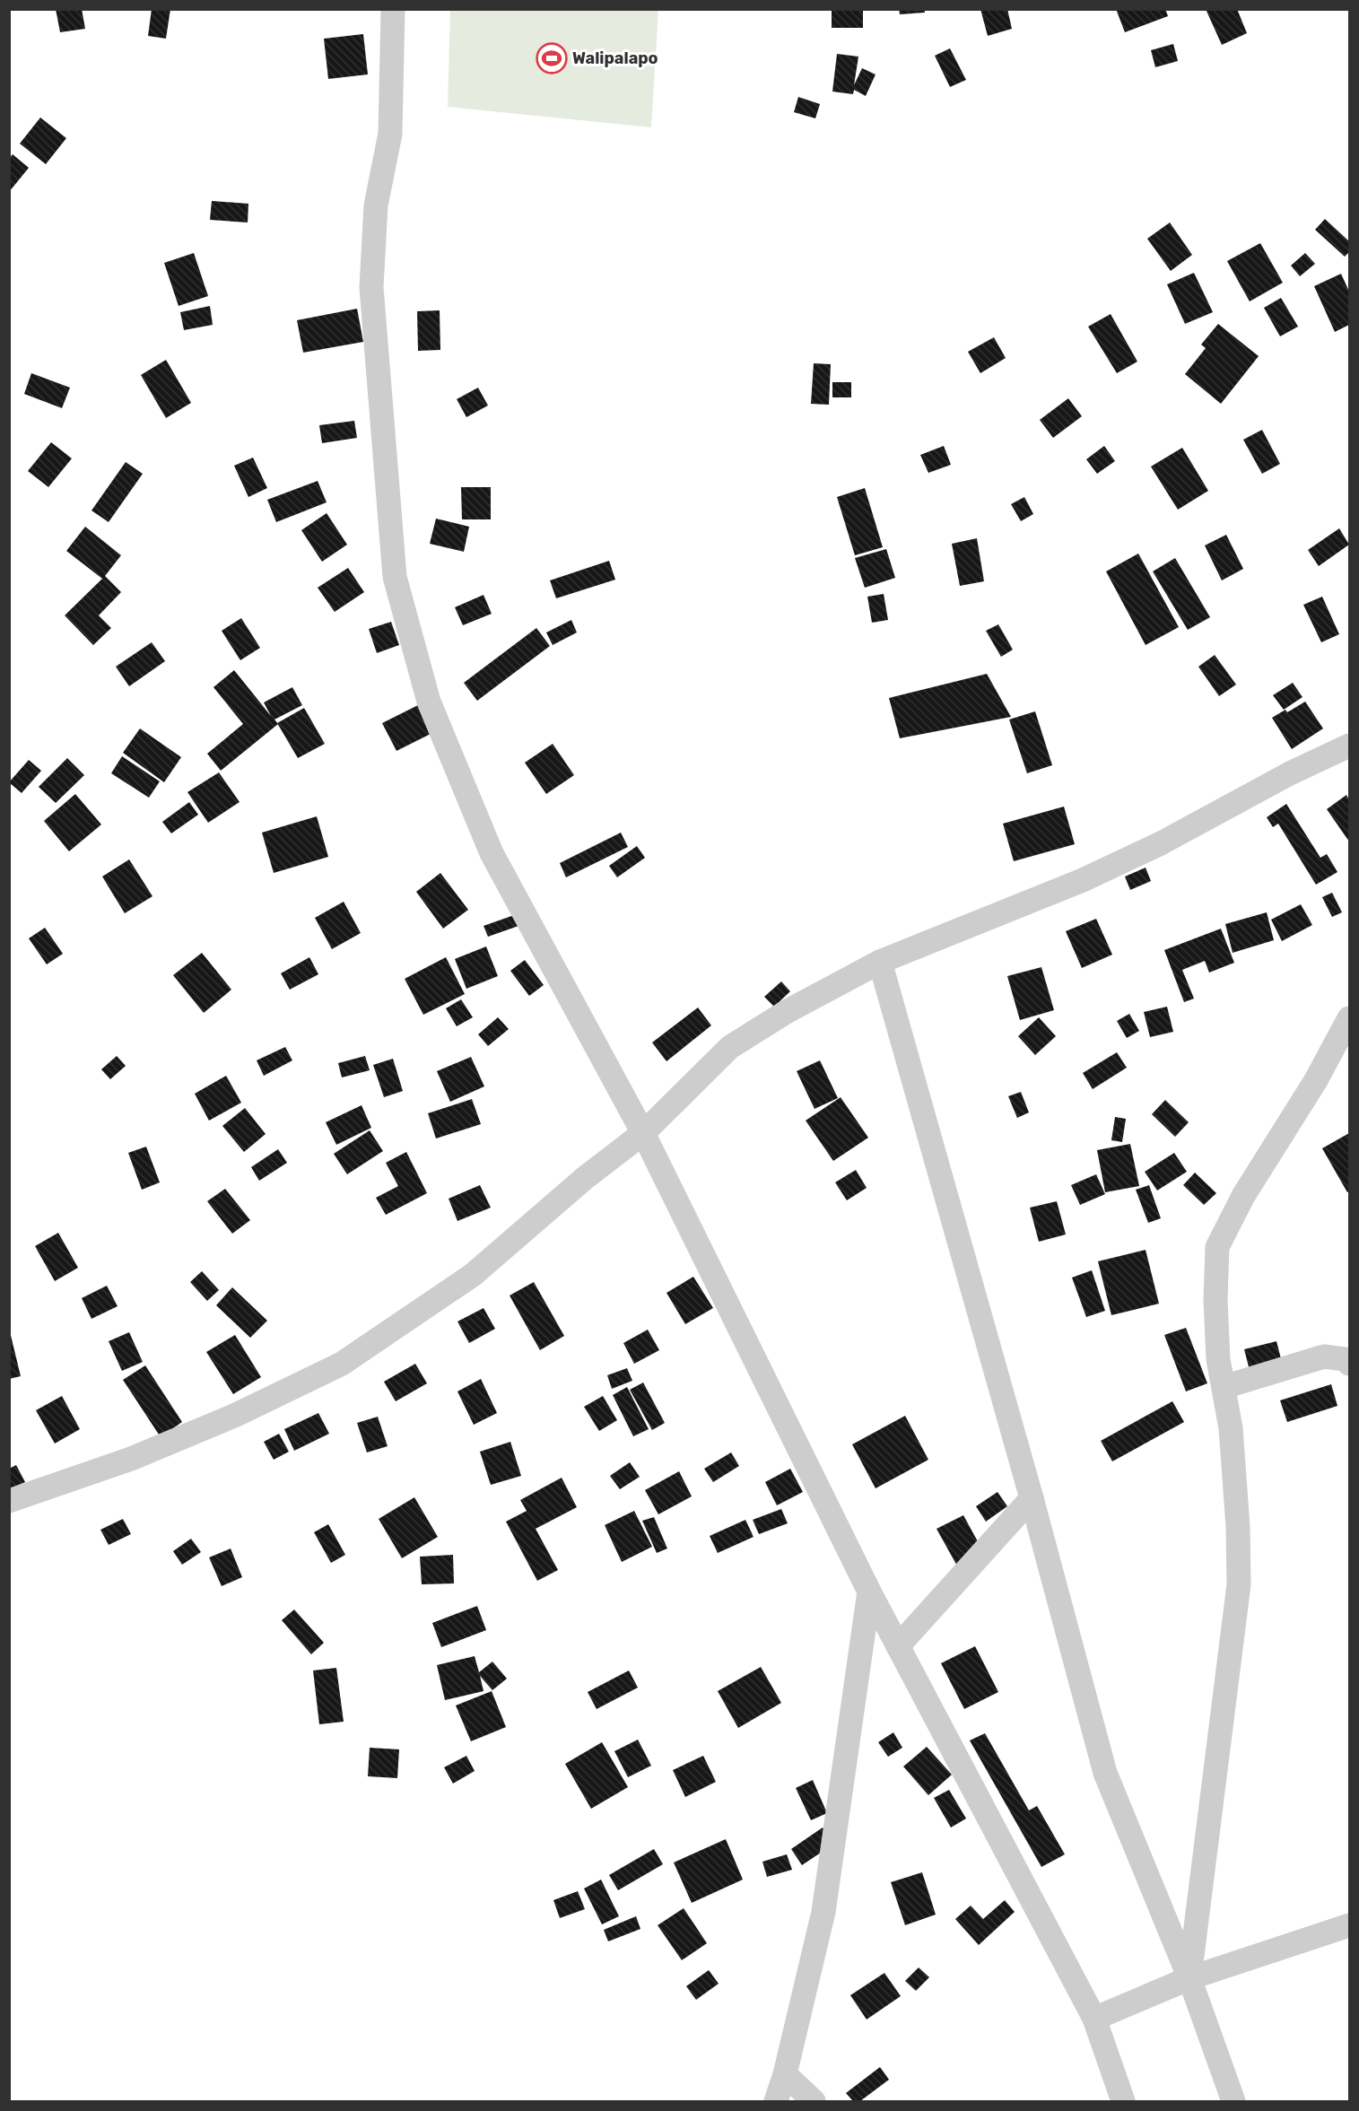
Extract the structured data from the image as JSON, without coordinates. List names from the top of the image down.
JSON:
{
  "places": {
    "sports": ["Walipalapo"]
  }
}
